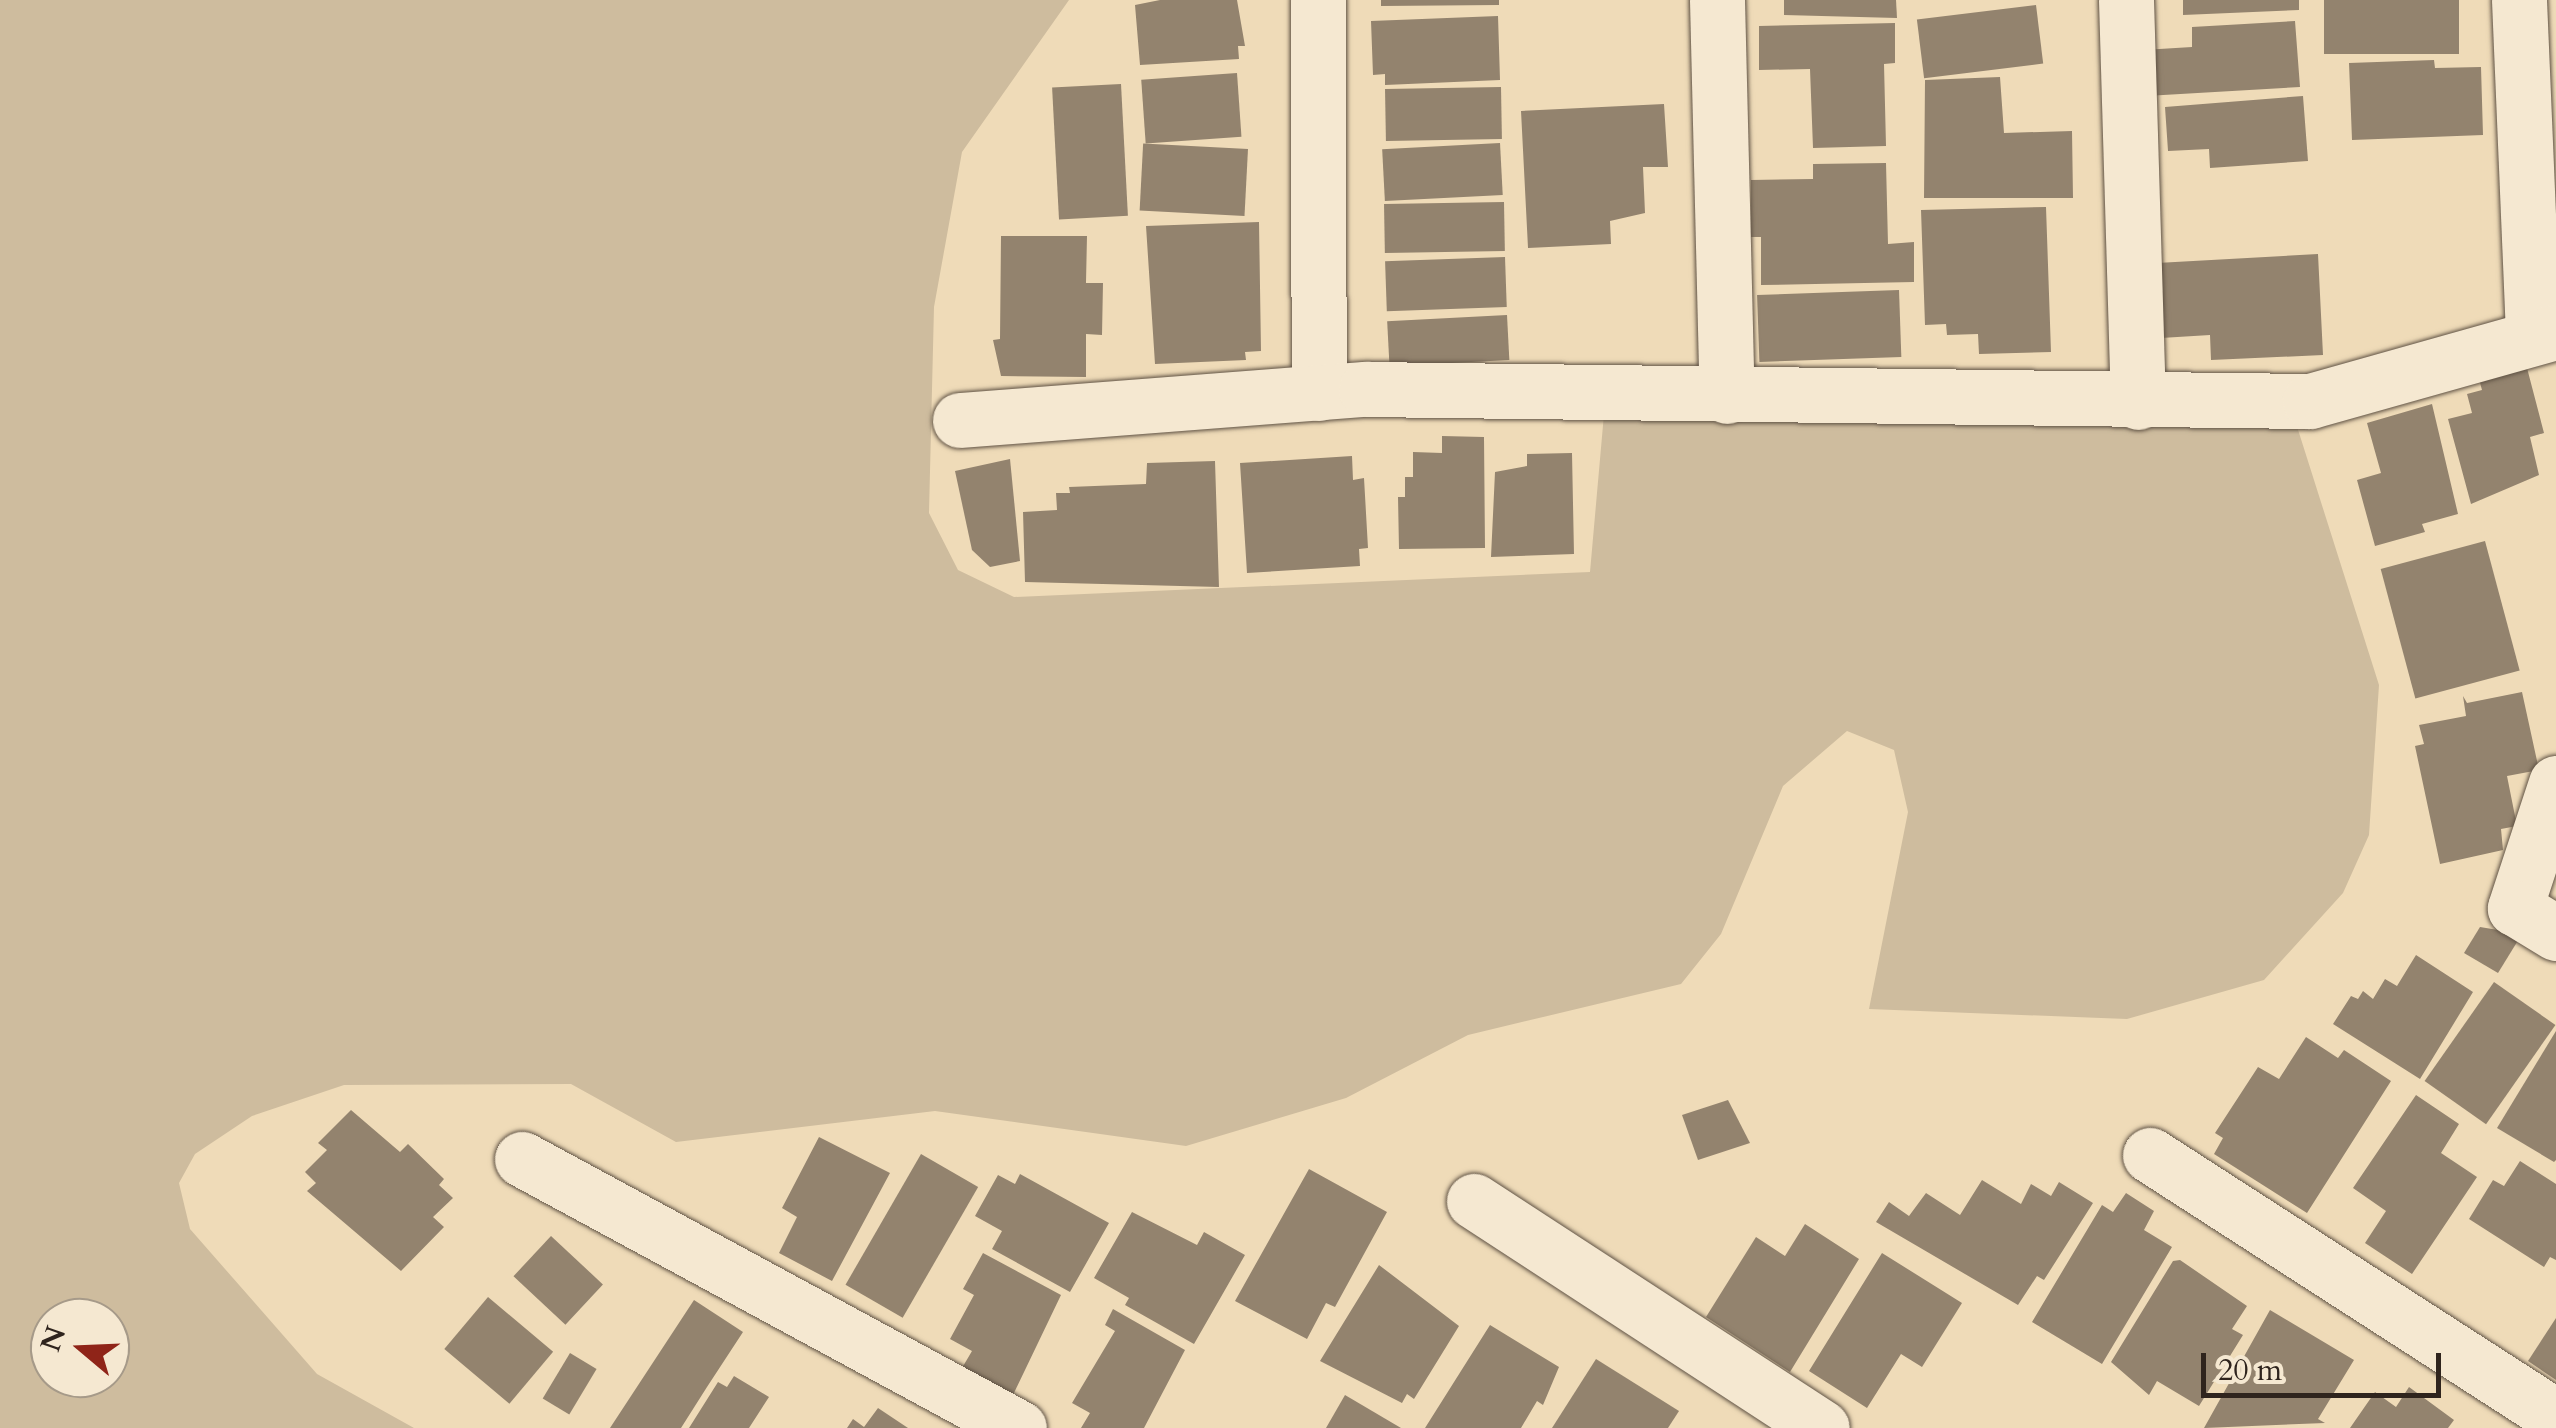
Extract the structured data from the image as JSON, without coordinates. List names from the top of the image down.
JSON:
{
  "scale_bar": "20 m",
  "north": "left"
}
